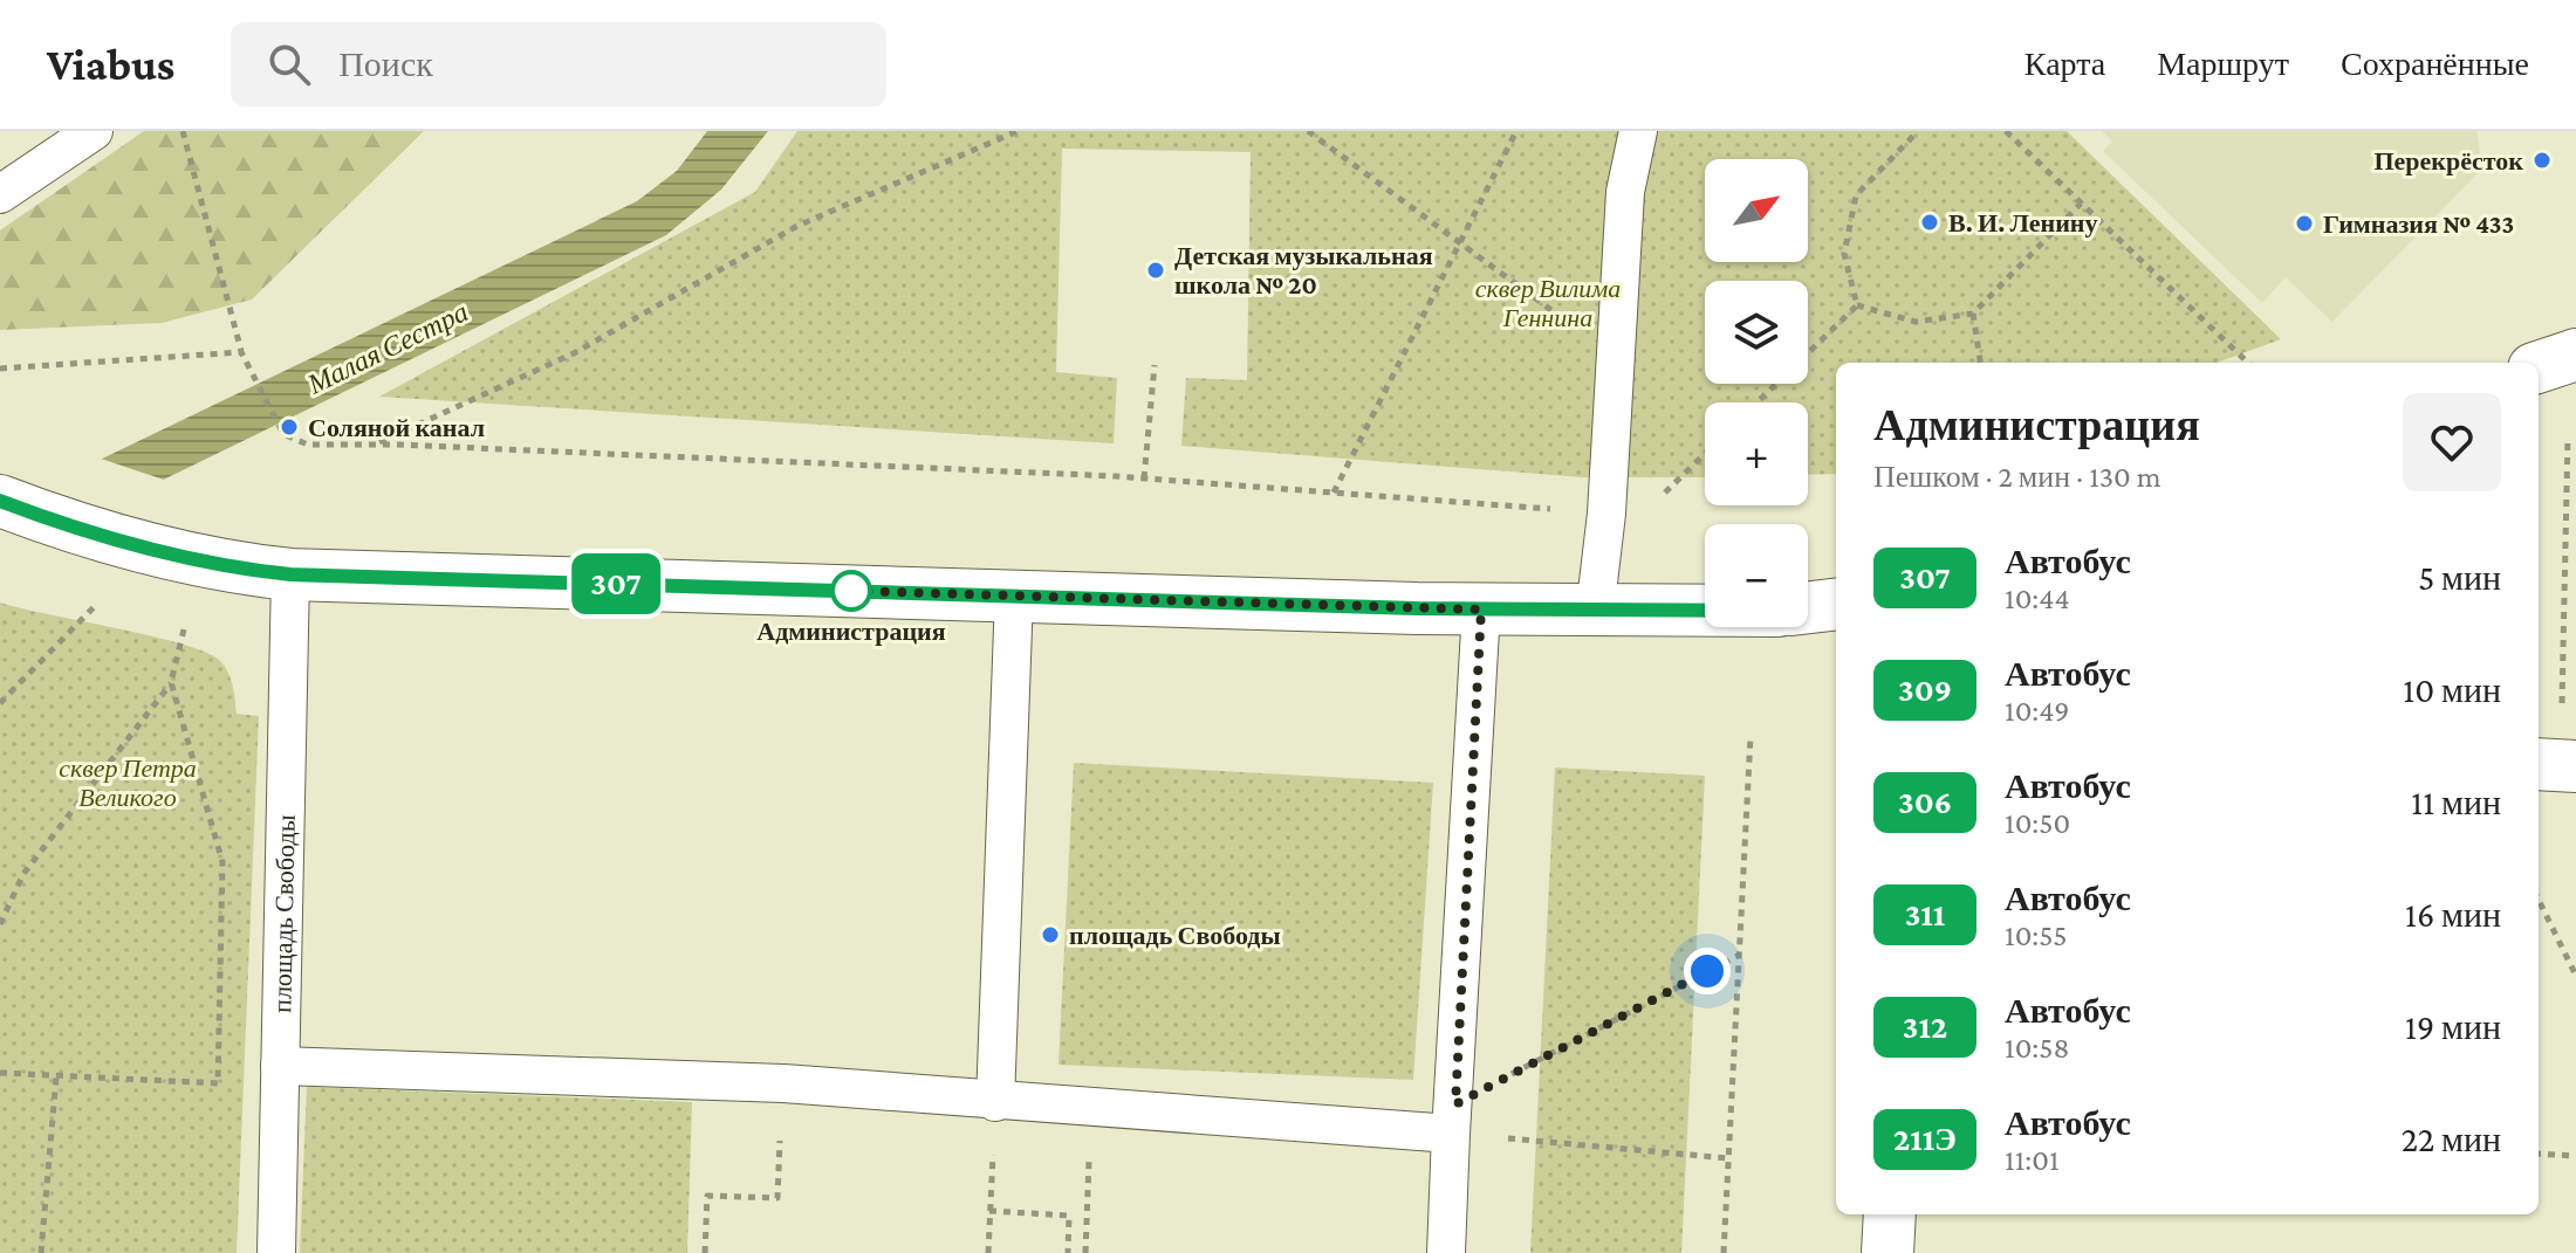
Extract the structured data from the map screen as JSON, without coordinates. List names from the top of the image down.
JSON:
{
  "streets": {
    "lane": ["площадь Свободы"]
  },
  "water": ["Малая Сестра"],
  "parks": ["сквер Вилима Геннина", "сквер Петра Великого"],
  "places": [
    "Перекрёсток",
    "В. И. Ленину",
    "Гимназия № 433",
    "Детская музыкальная школа № 20",
    "Соляной канал",
    "Администрация",
    "площадь Свободы"
  ],
  "lines": ["bus line 307"],
  "north": "top right",
  "page": {
    "header": "Viabus",
    "search": "Поиск",
    "nav": ["Карта", "Маршрут", "Сохранённые"],
    "on_map": "307",
    "map_buttons": ["+", "−"],
    "heading": ["Администрация", "Пешком · 2 мин · 130 m"],
    "list": [
      {
        "mark": "307",
        "name": "Автобус",
        "note": "10:44",
        "value": "5 мин"
      },
      {
        "mark": "309",
        "name": "Автобус",
        "note": "10:49",
        "value": "10 мин"
      },
      {
        "mark": "306",
        "name": "Автобус",
        "note": "10:50",
        "value": "11 мин"
      },
      {
        "mark": "311",
        "name": "Автобус",
        "note": "10:55",
        "value": "16 мин"
      },
      {
        "mark": "312",
        "name": "Автобус",
        "note": "10:58",
        "value": "19 мин"
      },
      {
        "mark": "211Э",
        "name": "Автобус",
        "note": "11:01",
        "value": "22 мин"
      }
    ]
  }
}
